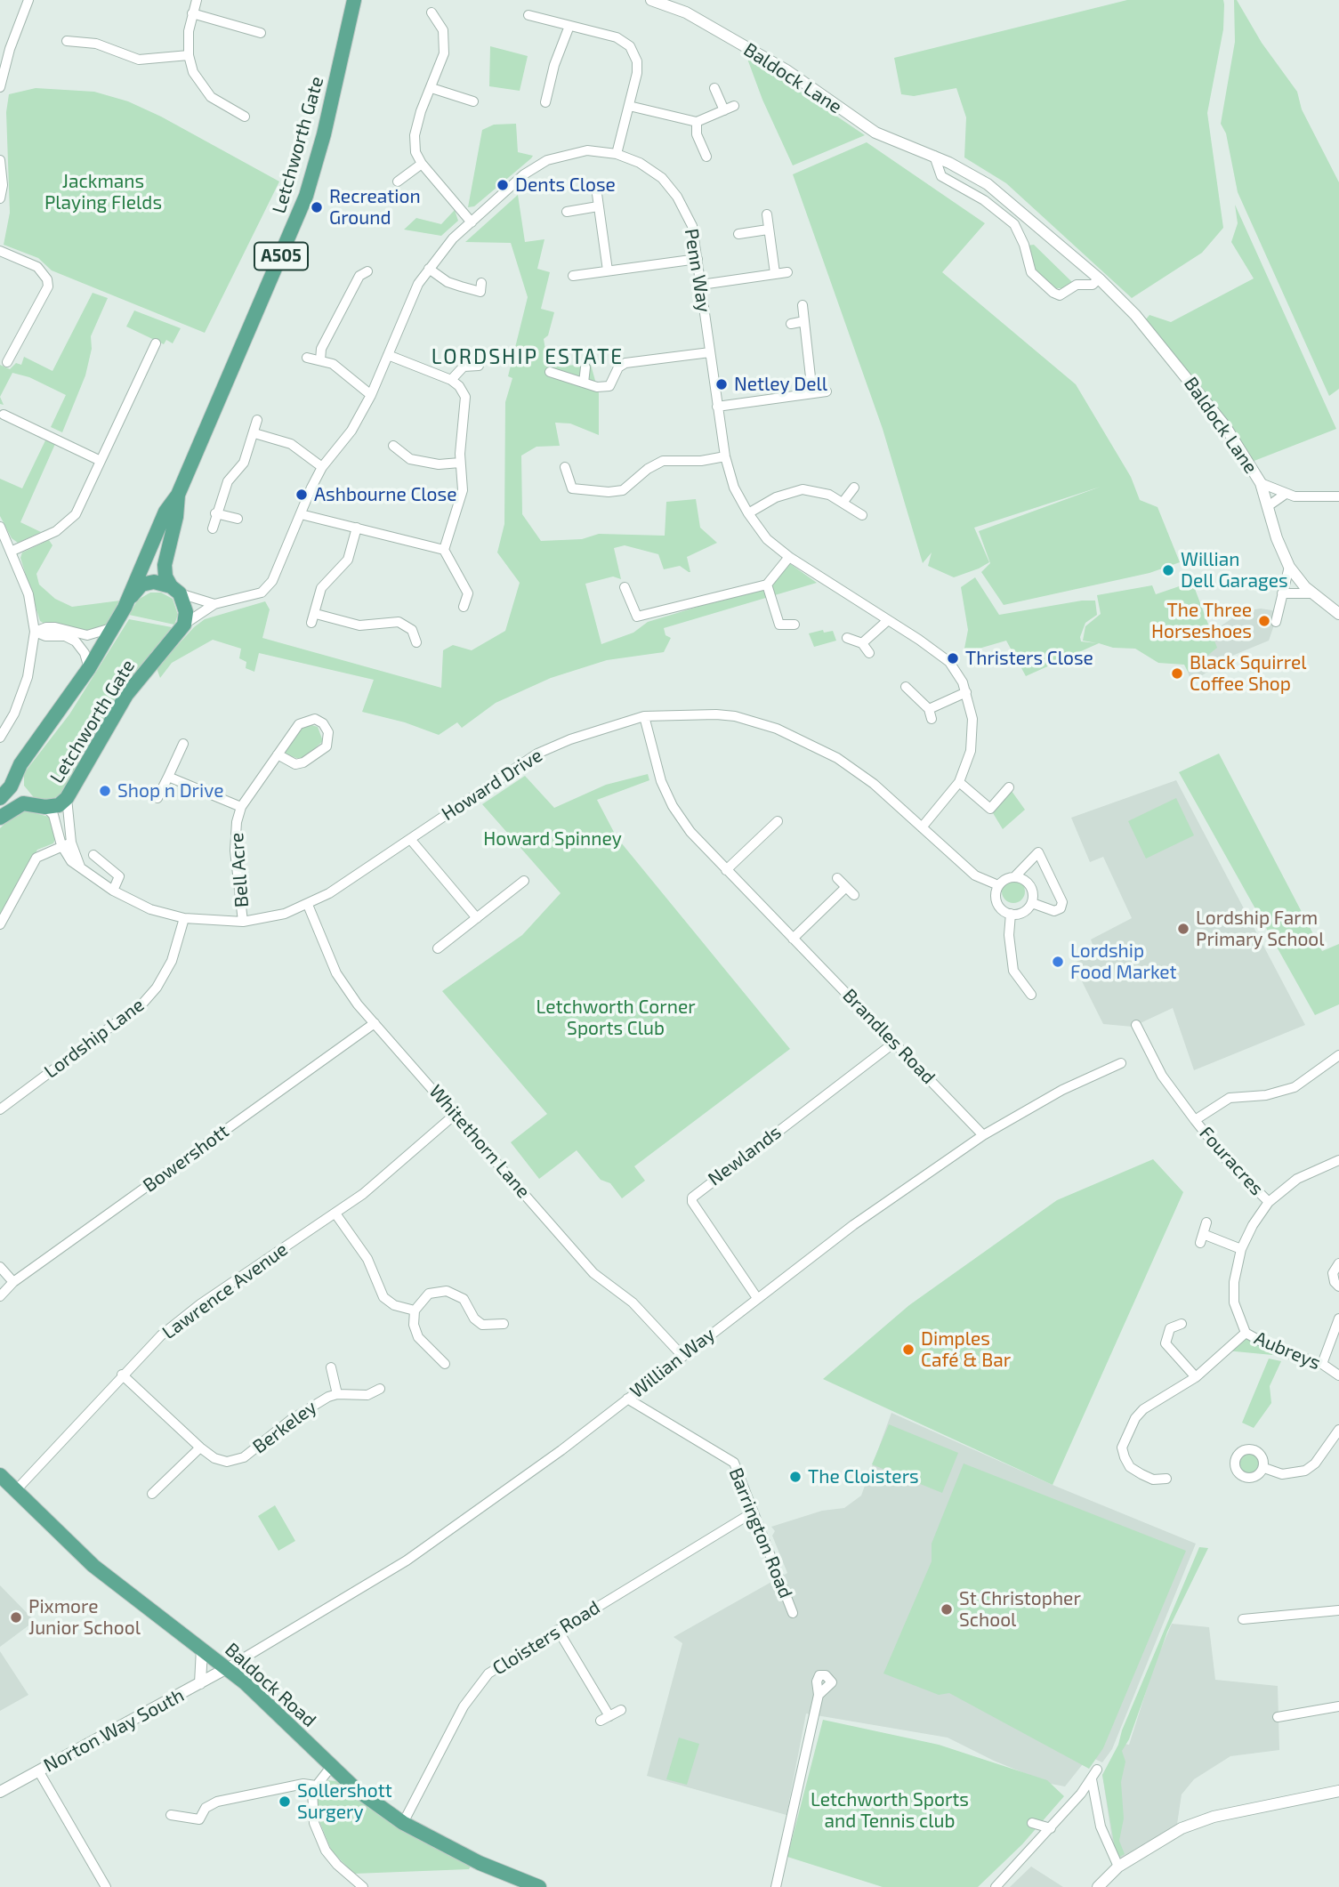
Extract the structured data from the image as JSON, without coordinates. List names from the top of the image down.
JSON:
{
  "streets": {
    "main road": ["Letchworth Gate", "A505", "Baldock Road"],
    "street": [
      "Baldock Lane",
      "Penn Way",
      "Howard Drive",
      "Bell Acre",
      "Brandles Road",
      "Lordship Lane",
      "Whitethorn Lane",
      "Newlands",
      "Bowershott",
      "Fouracres",
      "Lawrence Avenue",
      "Aubreys",
      "Willian Way",
      "Berkeley",
      "Barrington Road",
      "Cloisters Road",
      "Norton Way South"
    ]
  },
  "crossings": [
    ["Letchworth Gate", "Penn Way"],
    ["Letchworth Gate", "Howard Drive"],
    ["Penn Way", "Howard Drive"],
    ["Howard Drive", "Bell Acre"],
    ["Howard Drive", "Brandles Road"],
    ["Howard Drive", "Lordship Lane"],
    ["Howard Drive", "Whitethorn Lane"],
    ["Brandles Road", "Newlands"],
    ["Brandles Road", "Willian Way"],
    ["Whitethorn Lane", "Bowershott"],
    ["Whitethorn Lane", "Lawrence Avenue"],
    ["Whitethorn Lane", "Willian Way"],
    ["Newlands", "Willian Way"],
    ["Fouracres", "Aubreys"],
    ["Lawrence Avenue", "Berkeley"],
    ["Lawrence Avenue", "Baldock Road"],
    ["Willian Way", "Barrington Road"],
    ["Willian Way", "Baldock Road"],
    ["Willian Way", "Norton Way South"],
    ["Barrington Road", "Cloisters Road"],
    ["Cloisters Road", "Baldock Road"],
    ["Baldock Road", "Norton Way South"]
  ],
  "districts": ["LORDSHIP ESTATE"],
  "parks": [
    "Jackmans Playing FIelds",
    "Howard Spinney",
    "Letchworth Corner Sports Club",
    "Letchworth Sports and Tennis club"
  ],
  "places": [
    "Dents Close",
    "Recreation Ground",
    "Netley Dell",
    "Ashbourne Close",
    "Willian Dell Garages",
    "The Three Horseshoes",
    "Thristers Close",
    "Black Squirrel Coffee Shop",
    "Shop n Drive",
    "Lordship Farm Primary School",
    "Lordship Food Market",
    "Dimples Café & Bar",
    "The Cloisters",
    "St Christopher School",
    "Pixmore Junior School",
    "Sollershott Surgery"
  ]
}
